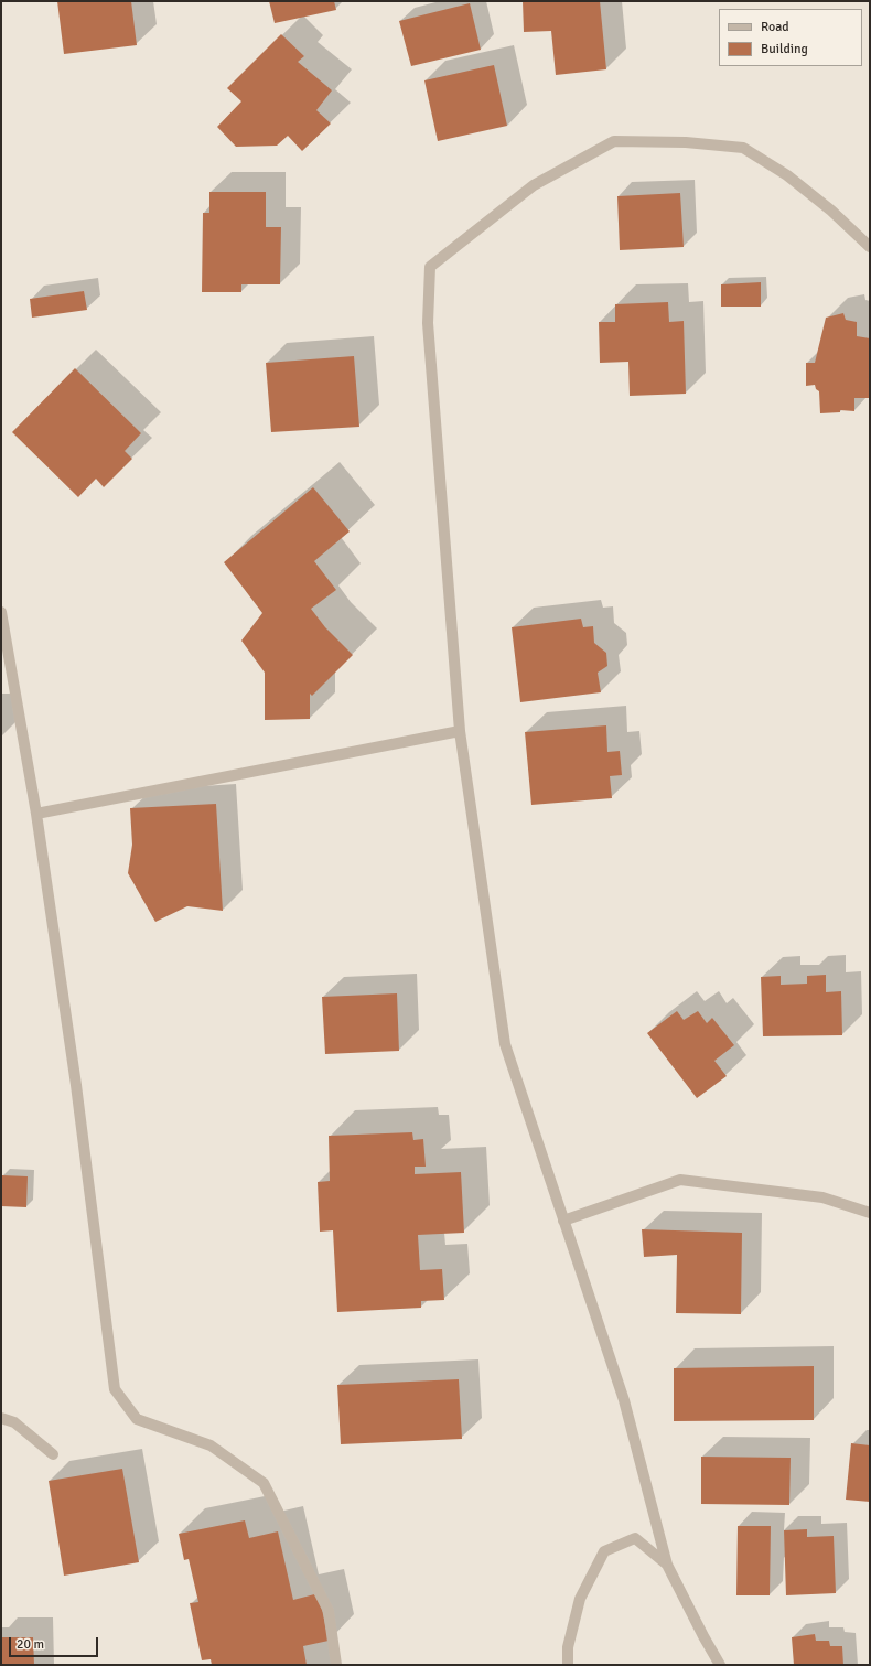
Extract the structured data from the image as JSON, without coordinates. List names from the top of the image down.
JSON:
{
  "legend": ["Road", "Building"],
  "scale_bar": "20 m"
}
